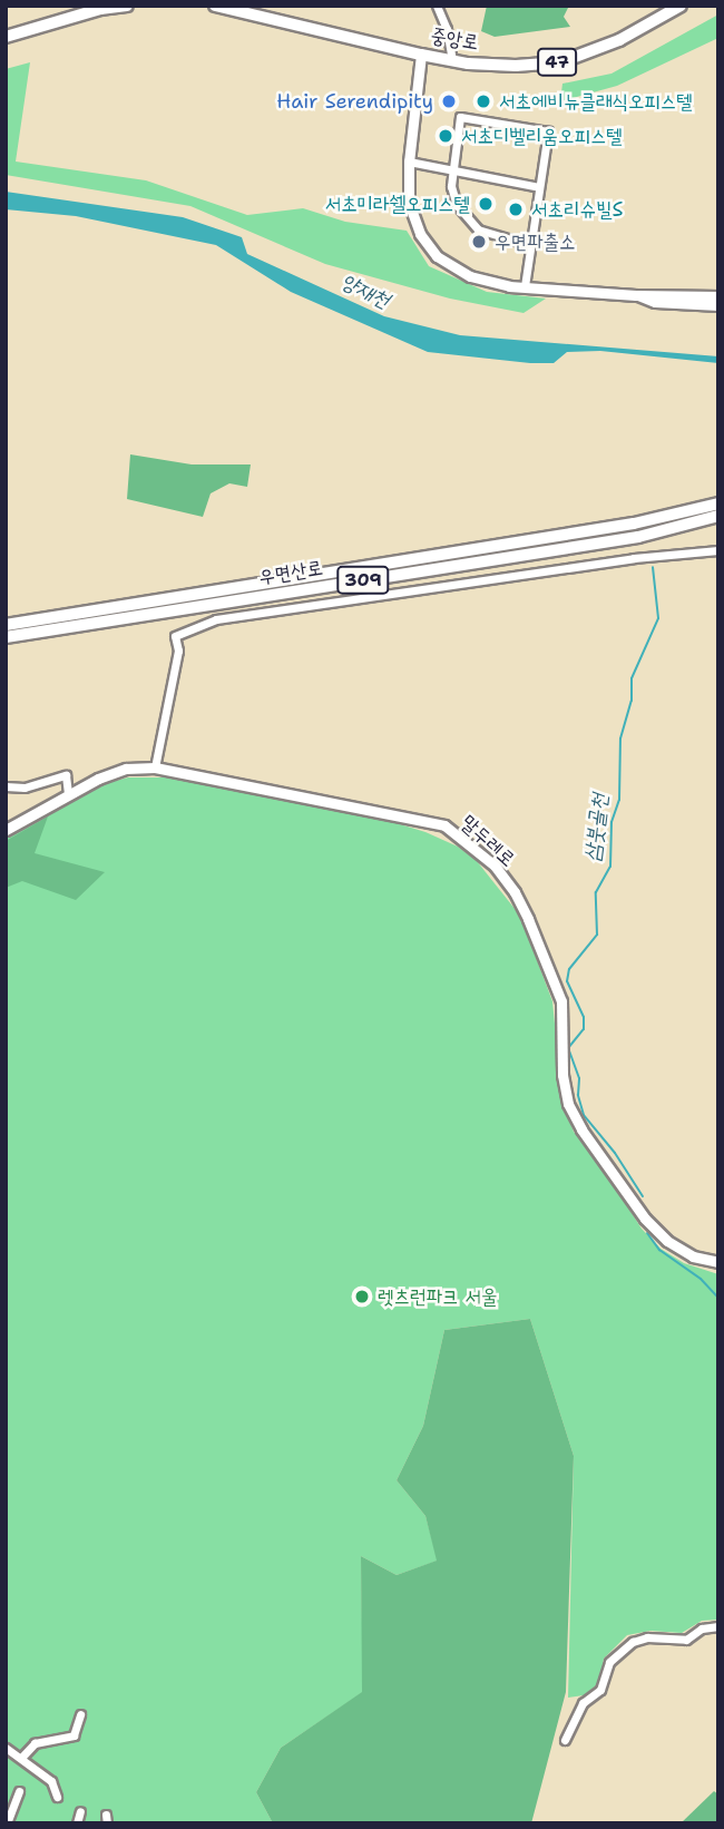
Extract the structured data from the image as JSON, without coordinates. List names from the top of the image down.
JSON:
{
  "streets": {
    "main road": [
      "중앙로",
      "47",
      "우면산로",
      "309"
    ],
    "street": ["말두레로"]
  },
  "water": ["양재천", "삼붓골천"],
  "places": [
    "Hair Serendipity",
    "서초에비뉴클래식오피스텔",
    "서초디벨리움오피스텔",
    "서초미라쉘오피스텔",
    "서초리슈빌S",
    "우면파출소",
    "렛츠런파크 서울"
  ]
}
